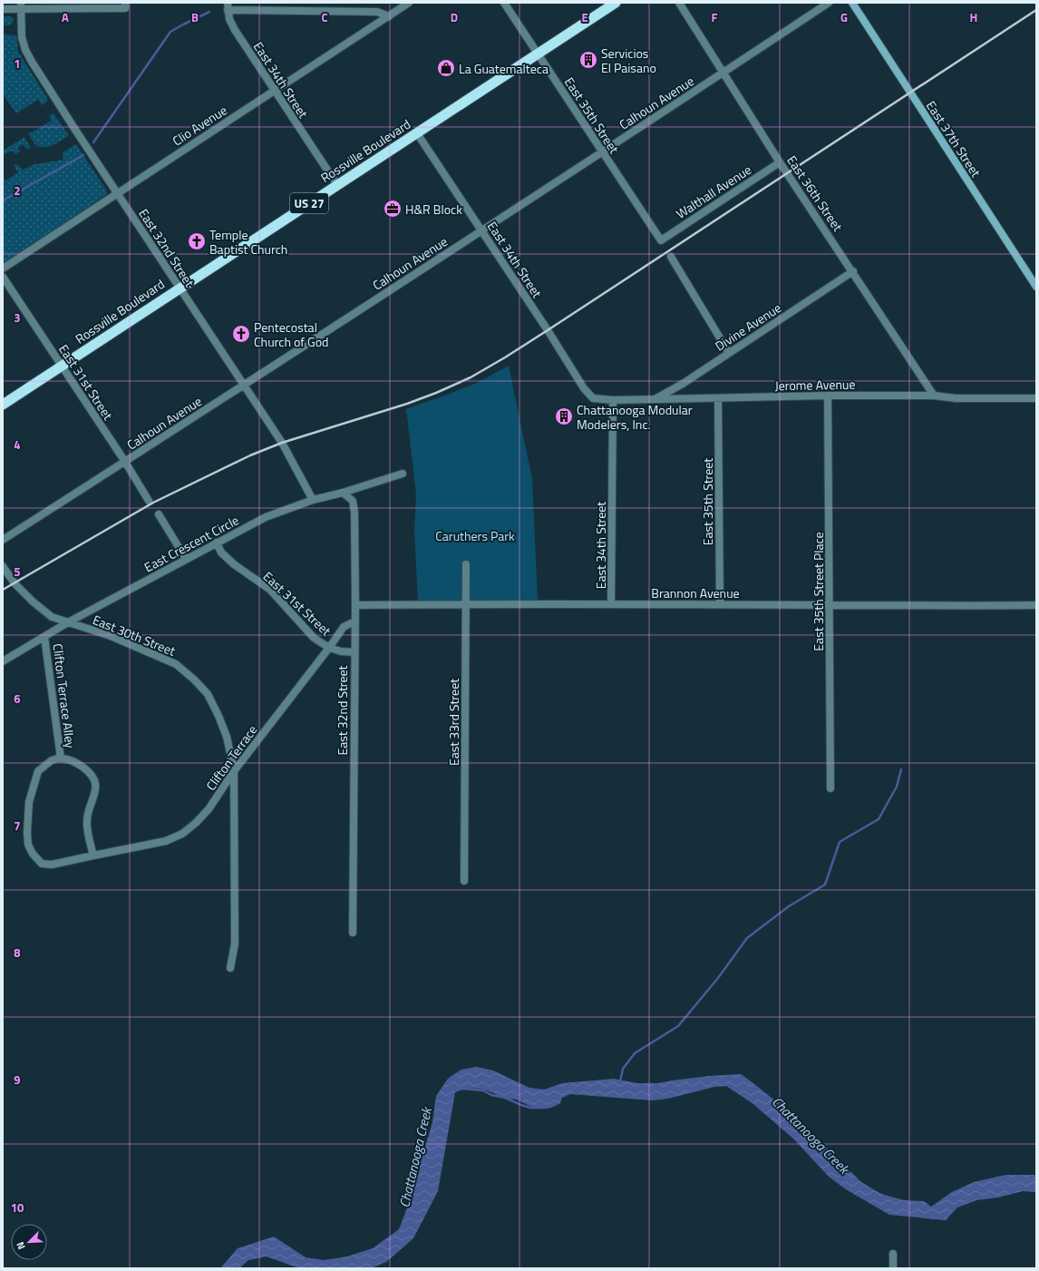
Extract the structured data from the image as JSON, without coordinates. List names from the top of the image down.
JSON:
{
  "streets": {
    "highway": ["Rossville Boulevard", "US 27"],
    "main road": ["East 37th Street"],
    "street": [
      "East 34th Street",
      "Calhoun Avenue",
      "East 35th Street",
      "Clio Avenue",
      "Walthall Avenue",
      "East 36th Street",
      "East 32nd Street",
      "Divine Avenue",
      "East 31st Street",
      "Jerome Avenue",
      "East Crescent Circle",
      "East 35th Street Place",
      "Brannon Avenue",
      "East 30th Street",
      "Clifton Terrace Alley",
      "East 33rd Street",
      "Clifton Terrace"
    ]
  },
  "crossings": [
    ["East 34th Street", "Calhoun Avenue"],
    ["East 34th Street", "Clio Avenue"],
    ["East 34th Street", "Rossville Boulevard"],
    ["East 34th Street", "Jerome Avenue"],
    ["East 34th Street", "Brannon Avenue"],
    ["Calhoun Avenue", "East 35th Street"],
    ["Calhoun Avenue", "East 36th Street"],
    ["Calhoun Avenue", "East 32nd Street"],
    ["Calhoun Avenue", "East 31st Street"],
    ["East 35th Street", "Rossville Boulevard"],
    ["East 35th Street", "Walthall Avenue"],
    ["East 35th Street", "Jerome Avenue"],
    ["East 35th Street", "Brannon Avenue"],
    ["Clio Avenue", "East 32nd Street"],
    ["Rossville Boulevard", "East 32nd Street"],
    ["Rossville Boulevard", "East 31st Street"],
    ["Walthall Avenue", "East 36th Street"],
    ["East 36th Street", "Divine Avenue"],
    ["East 36th Street", "Jerome Avenue"],
    ["East 32nd Street", "East 31st Street"],
    ["East 32nd Street", "East Crescent Circle"],
    ["East 32nd Street", "Brannon Avenue"],
    ["East 32nd Street", "Clifton Terrace"],
    ["Divine Avenue", "Jerome Avenue"],
    ["East 31st Street", "East Crescent Circle"],
    ["East 31st Street", "Clifton Terrace"],
    ["Jerome Avenue", "East 35th Street Place"],
    ["East Crescent Circle", "East 30th Street"],
    ["East Crescent Circle", "Clifton Terrace Alley"],
    ["East 35th Street Place", "Brannon Avenue"],
    ["Brannon Avenue", "East 33rd Street"],
    ["East 30th Street", "Clifton Terrace"],
    ["Clifton Terrace Alley", "Clifton Terrace"]
  ],
  "water": ["Chattanooga Creek"],
  "parks": ["Caruthers Park"],
  "places": {
    "building": ["Servicios El Paisano", "Chattanooga Modular Modelers, Inc."],
    "shop": ["La Guatemalteca"],
    "office": ["H&R Block"],
    "church": ["Temple Baptist Church", "Pentecostal Church of God"]
  },
  "north": "bottom left",
  "grid": {
    "columns": [
      "A",
      "B",
      "C",
      "D",
      "E",
      "F",
      "G",
      "H"
    ],
    "rows": [
      "1",
      "2",
      "3",
      "4",
      "5",
      "6",
      "7",
      "8",
      "9",
      "10"
    ]
  }
}
